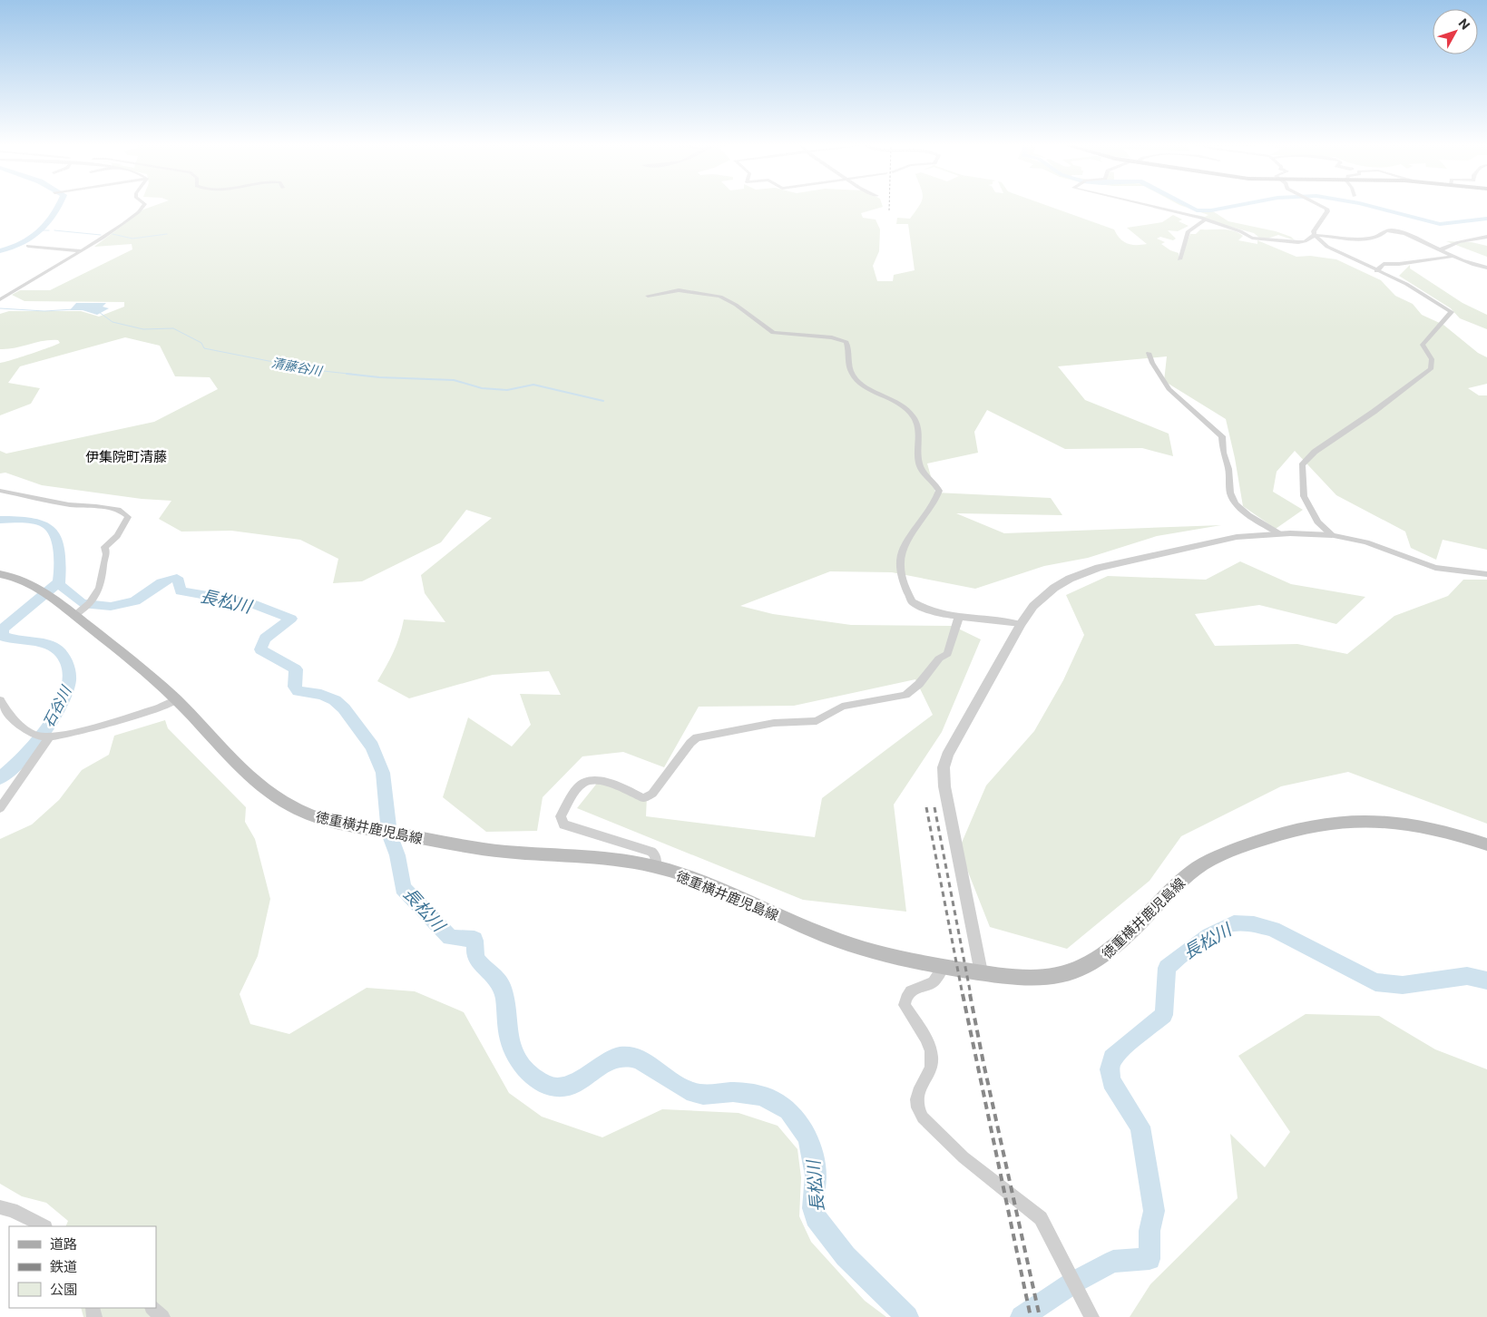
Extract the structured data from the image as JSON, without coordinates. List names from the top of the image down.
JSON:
{
  "streets": {
    "main road": ["徳重横井鹿児島線"]
  },
  "districts": ["伊集院町清藤"],
  "water": ["清藤谷川", "長松川", "石谷川"],
  "legend": ["道路", "鉄道", "公園"],
  "north": "top right"
}
